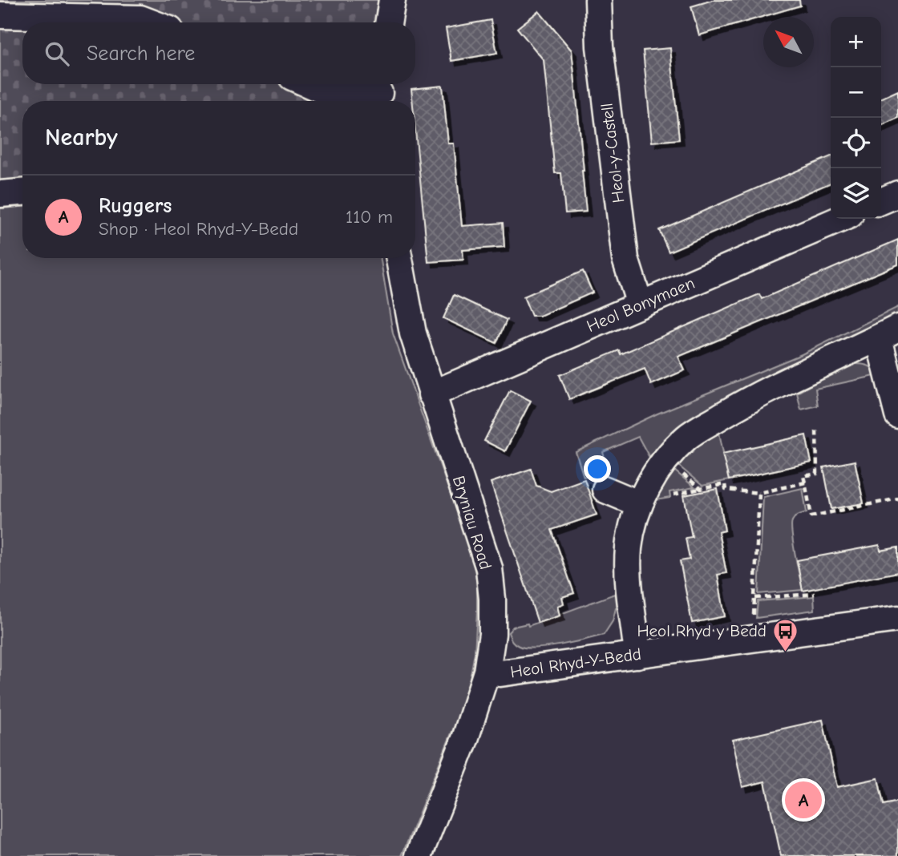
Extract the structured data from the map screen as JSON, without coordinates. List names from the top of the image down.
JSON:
{
  "streets": {
    "street": [
      "Heol-y-Castell",
      "Heol Bonymaen",
      "Bryniau Road",
      "Heol Rhyd-Y-Bedd"
    ]
  },
  "crossings": [
    ["Heol-y-Castell", "Heol Bonymaen"],
    ["Heol Bonymaen", "Bryniau Road"],
    ["Bryniau Road", "Heol Rhyd-Y-Bedd"]
  ],
  "places": {
    "bus stop": ["Heol Rhyd y Bedd"]
  },
  "north": "top left",
  "page": {
    "map_buttons": ["+", "−"],
    "search": "Search here",
    "heading": "Nearby",
    "list": [
      {
        "mark": "A",
        "name": "Ruggers",
        "note": "Shop · Heol Rhyd-Y-Bedd",
        "value": "110 m"
      }
    ],
    "pins": "A"
  }
}
